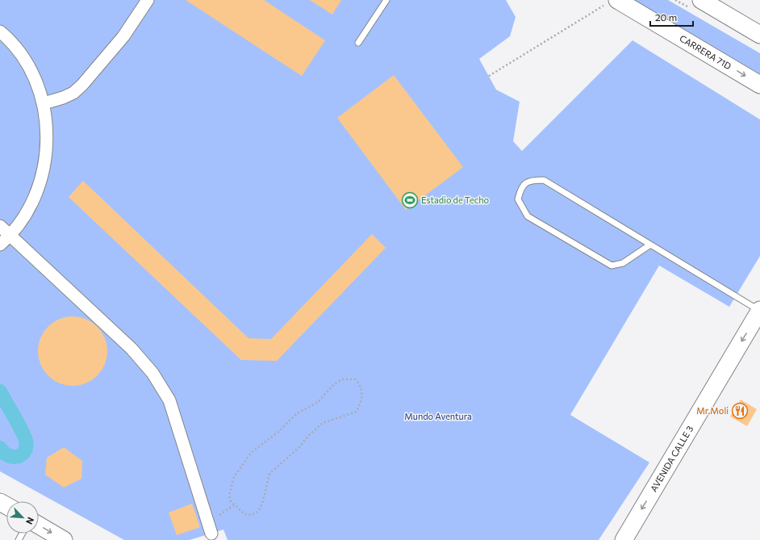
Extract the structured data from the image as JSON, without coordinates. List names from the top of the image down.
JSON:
{
  "streets": {
    "street": ["CARRERA 71D", "AVENIDA CALLE 3"]
  },
  "one_way": ["AVENIDA CALLE 3"],
  "parks": ["Mundo Aventura"],
  "places": {
    "sports": ["Estadio de Techo"],
    "restaurant": ["Mr.Moli"]
  },
  "scale_bar": "20 m",
  "north": "bottom right"
}
